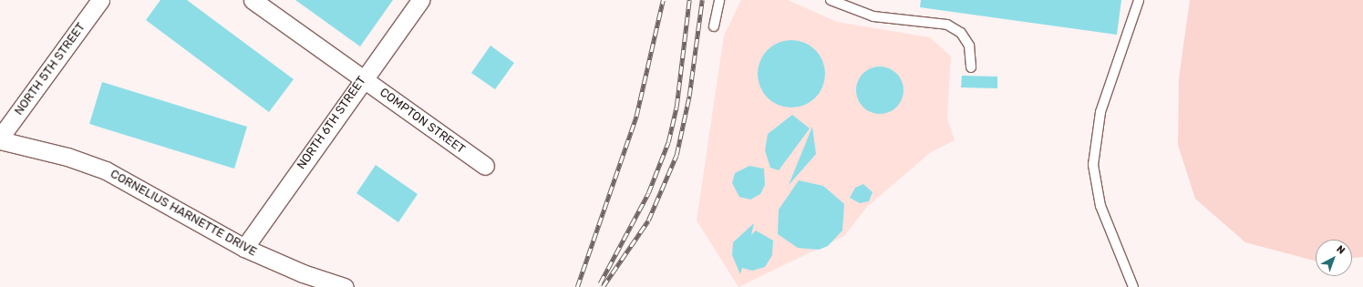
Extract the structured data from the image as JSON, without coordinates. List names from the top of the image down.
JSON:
{
  "streets": {
    "street": [
      "NORTH 5TH STREET",
      "COMPTON STREET",
      "NORTH 6TH STREET",
      "CORNELIUS HARNETTE DRIVE"
    ]
  },
  "crossings": [
    ["NORTH 5TH STREET", "CORNELIUS HARNETTE DRIVE"],
    ["COMPTON STREET", "NORTH 6TH STREET"],
    ["NORTH 6TH STREET", "CORNELIUS HARNETTE DRIVE"]
  ],
  "north": "top right"
}
